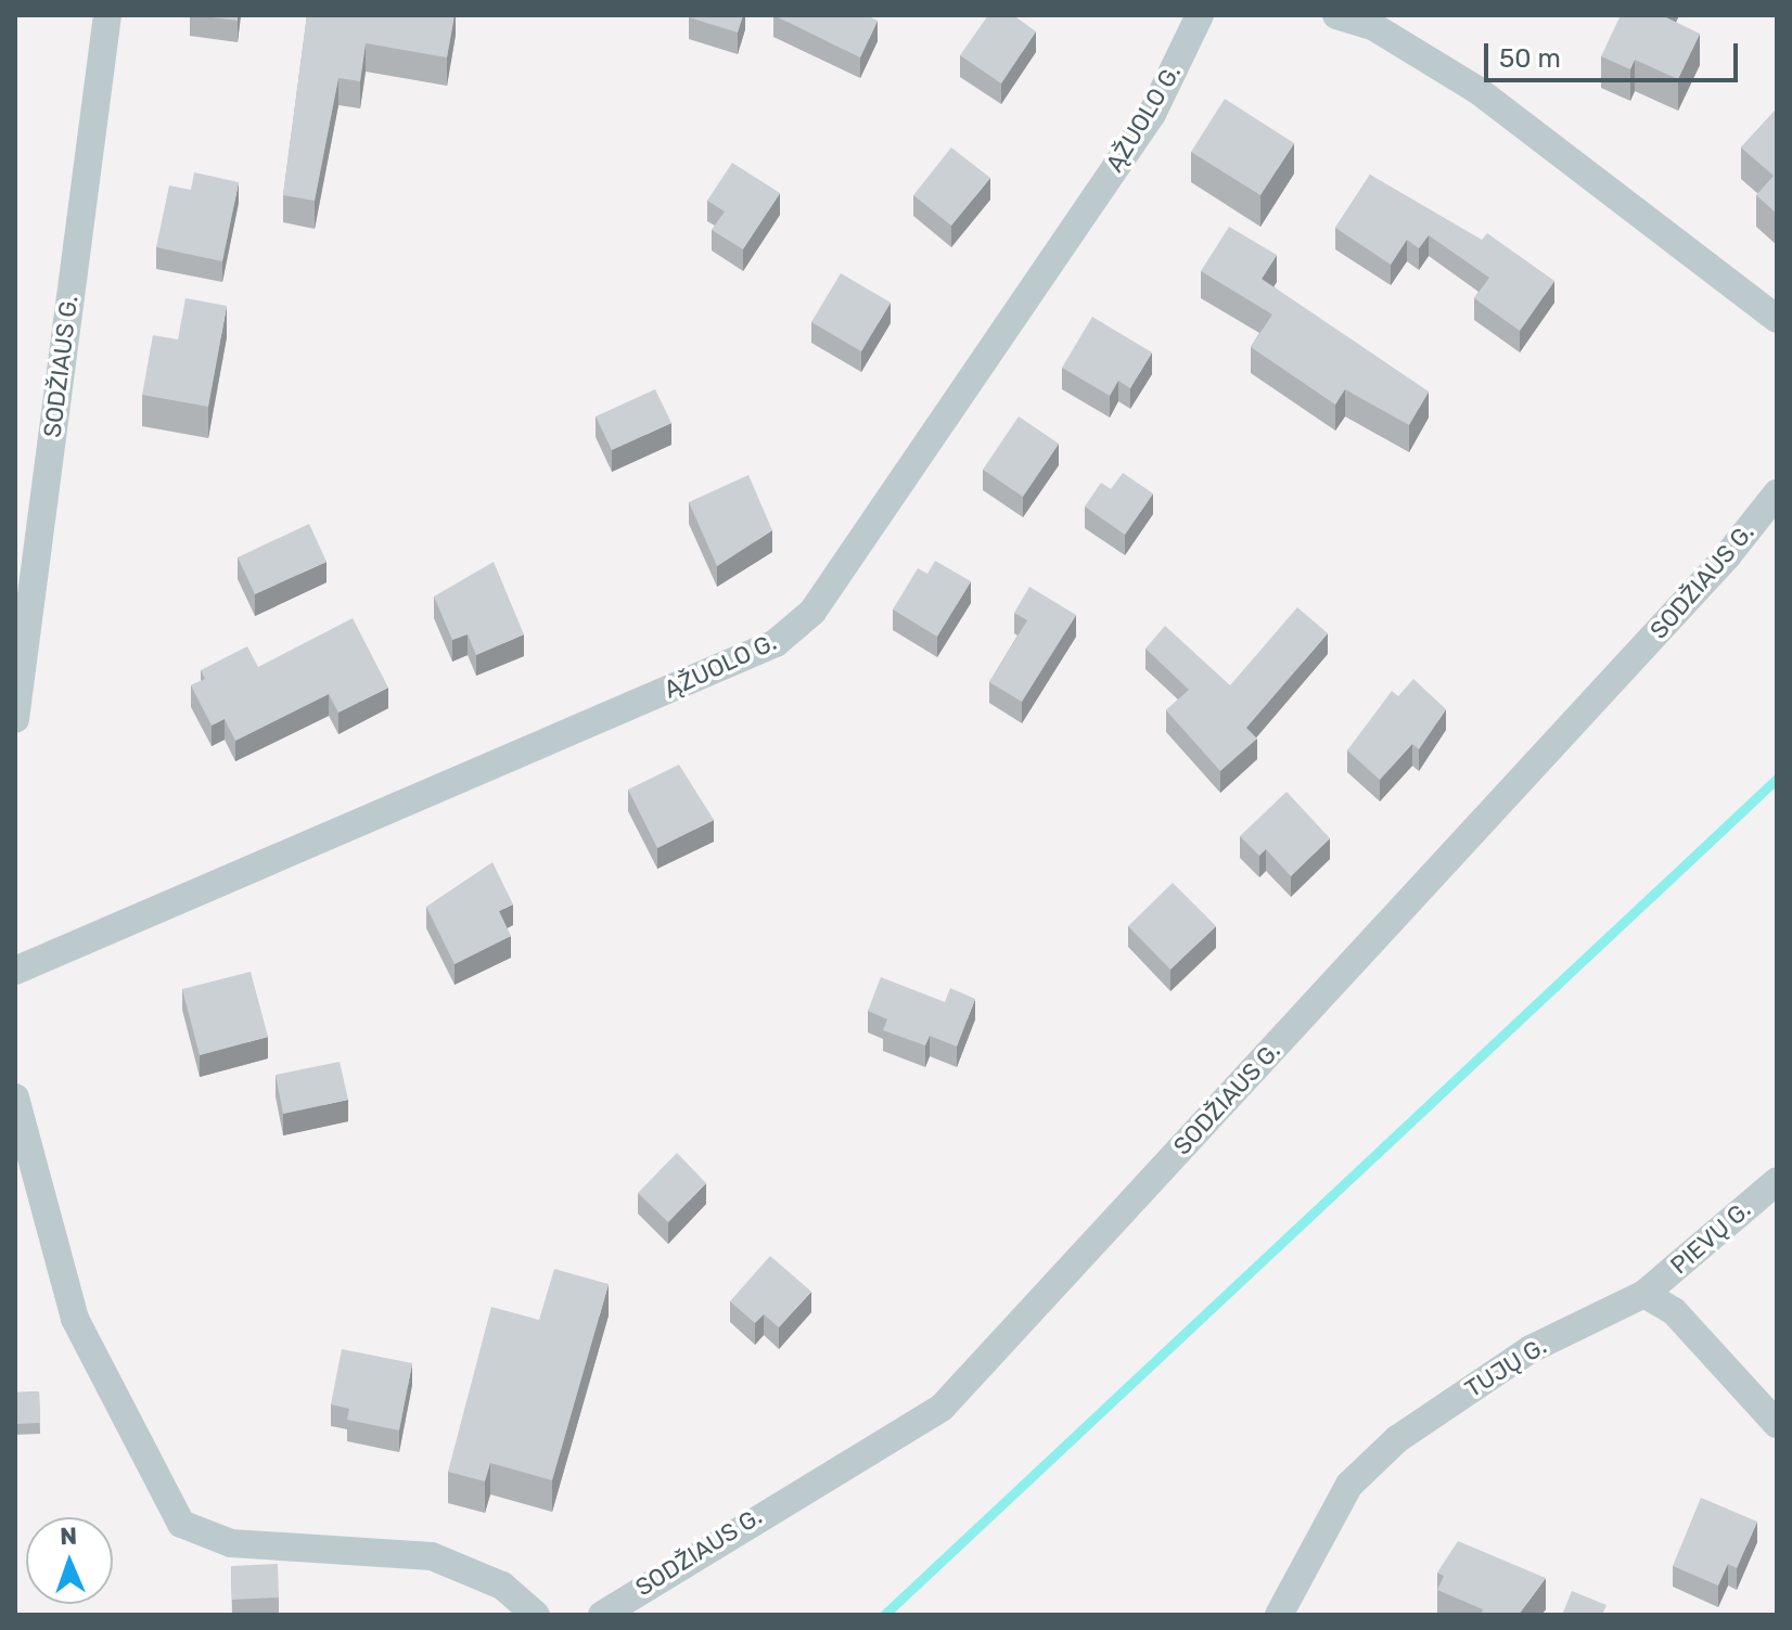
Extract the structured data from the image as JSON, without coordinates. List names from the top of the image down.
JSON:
{
  "streets": {
    "street": [
      "ĄŽUOLO G.",
      "SODŽIAUS G.",
      "PIEVŲ G.",
      "TUJŲ G."
    ]
  },
  "crossings": [
    ["PIEVŲ G.", "TUJŲ G."]
  ],
  "scale_bar": "50 m",
  "north": "top"
}
